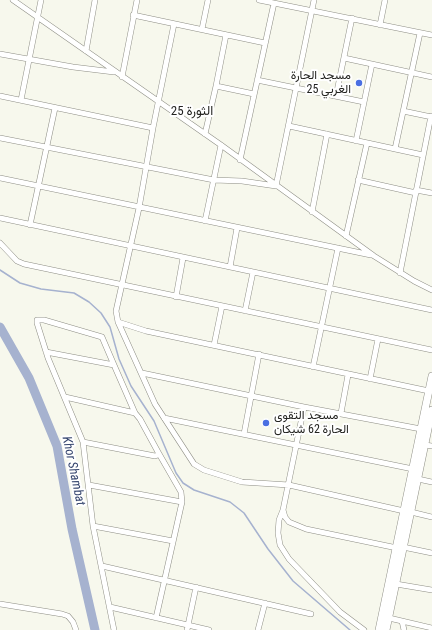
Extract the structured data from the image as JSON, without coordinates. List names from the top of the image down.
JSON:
{
  "districts": ["الثورة 25"],
  "water": ["Khor Shambat"],
  "places": ["مسجد الحارة 25 الغربي", "مسجد التقوى الحارة 62 شيكان"]
}
